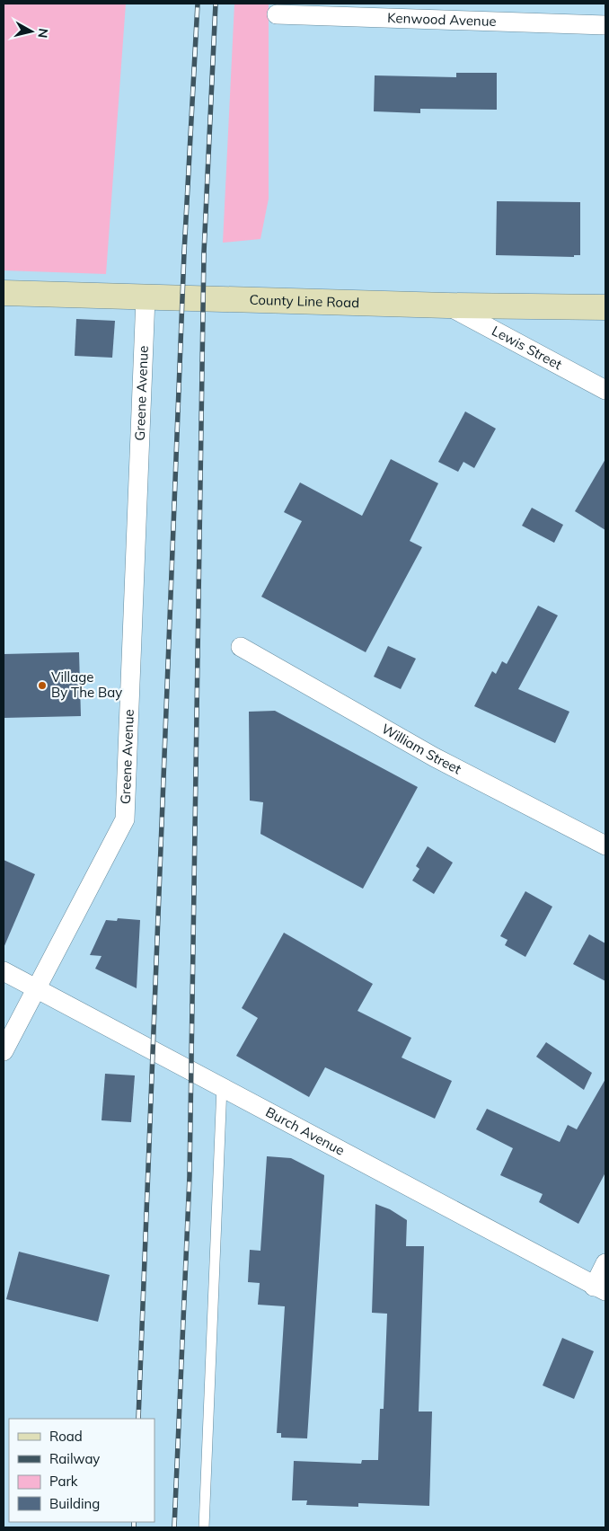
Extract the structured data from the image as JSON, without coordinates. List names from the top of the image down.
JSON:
{
  "streets": {
    "main road": ["County Line Road"],
    "street": [
      "Kenwood Avenue",
      "Lewis Street",
      "Greene Avenue",
      "William Street",
      "Burch Avenue"
    ]
  },
  "crossings": [
    ["County Line Road", "Lewis Street"],
    ["County Line Road", "Greene Avenue"],
    ["Greene Avenue", "Burch Avenue"]
  ],
  "places": ["Village By The Bay"],
  "legend": [
    "Road",
    "Railway",
    "Park",
    "Building"
  ],
  "north": "right"
}
